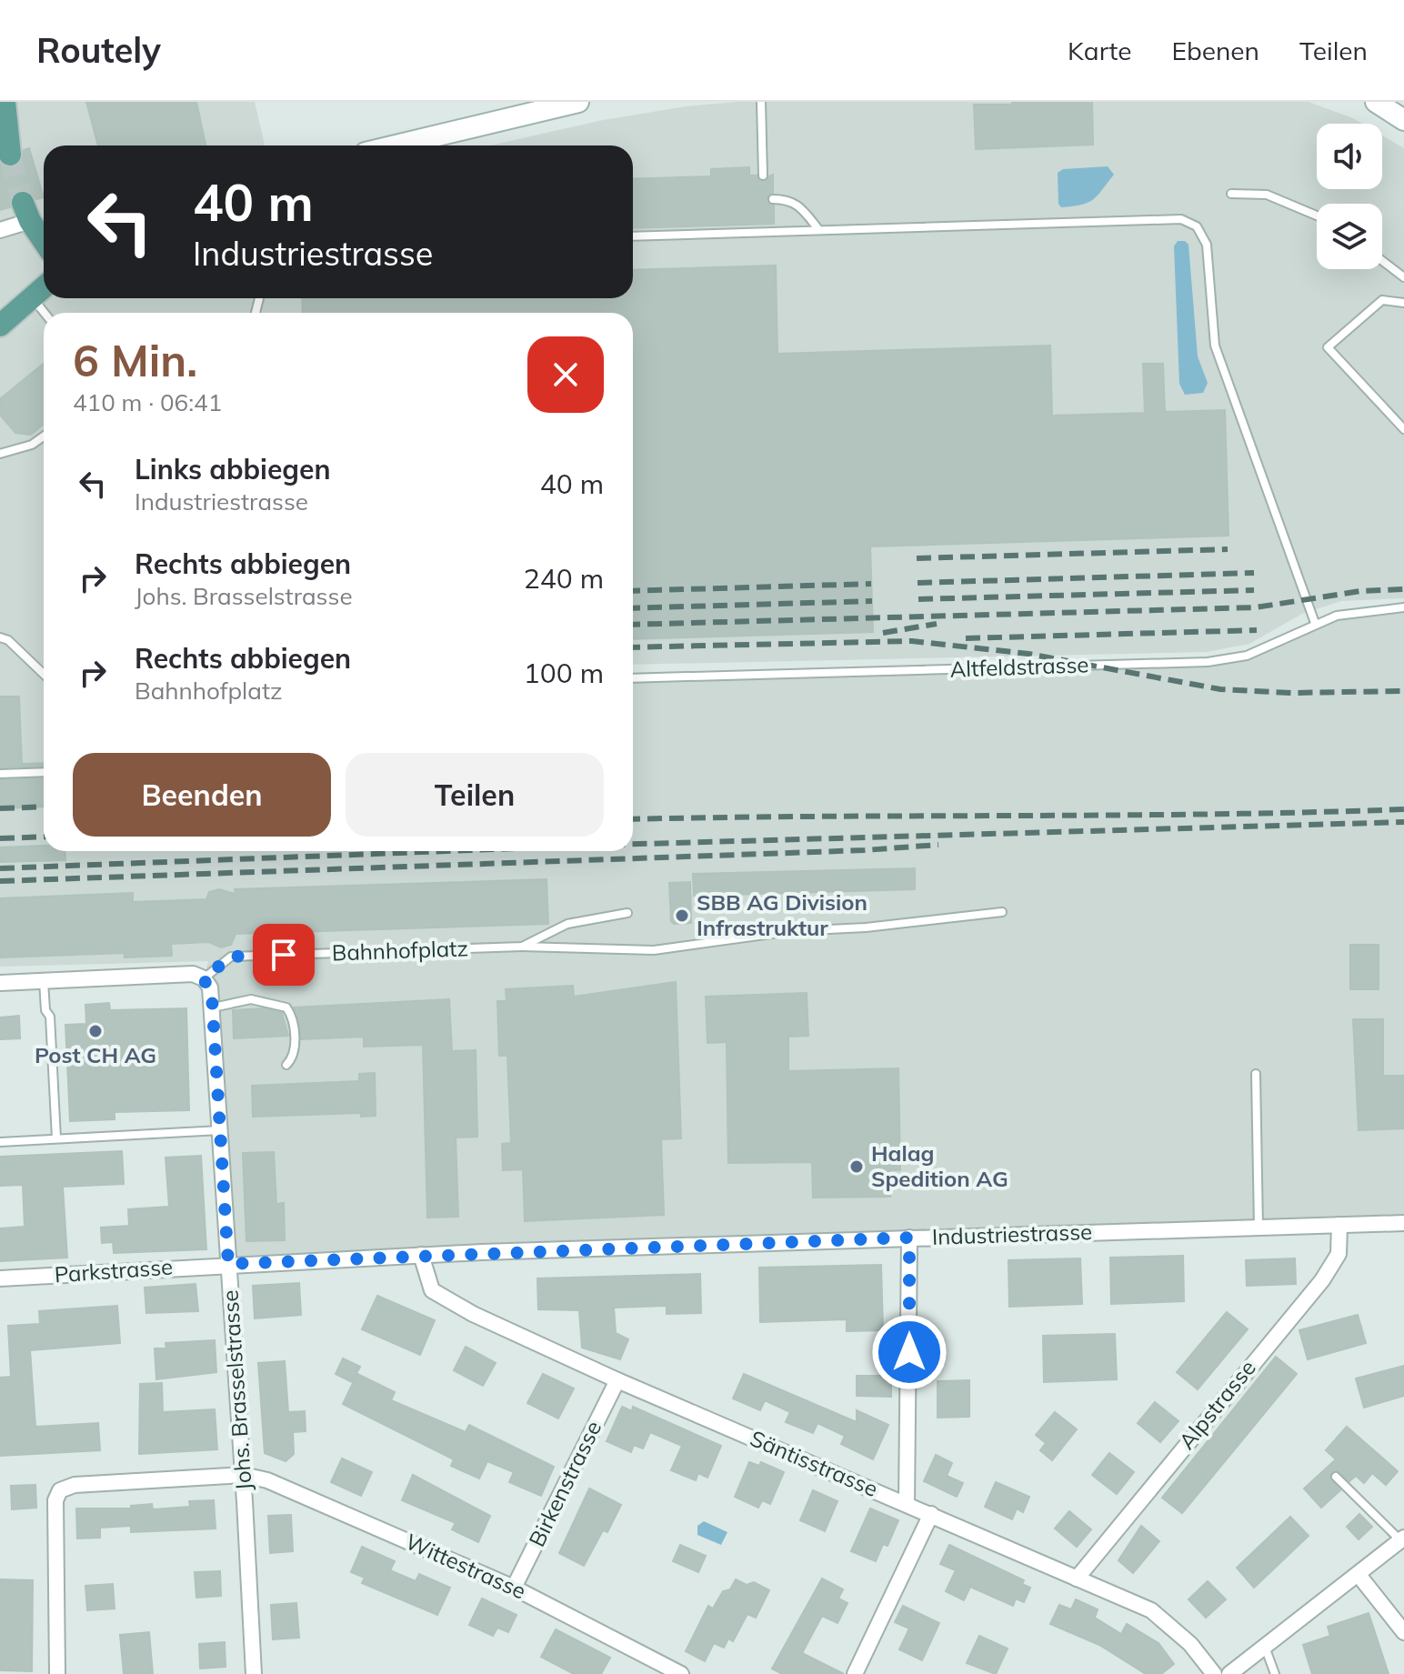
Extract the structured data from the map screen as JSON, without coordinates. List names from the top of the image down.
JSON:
{
  "streets": {
    "street": [
      "Industriestrasse",
      "Parkstrasse",
      "Johs. Brasselstrasse",
      "Alpstrasse",
      "Säntisstrasse",
      "Birkenstrasse",
      "Wittestrasse"
    ],
    "lane": ["Altfeldstrasse", "Bahnhofplatz"]
  },
  "crossings": [
    ["Bahnhofplatz", "Johs. Brasselstrasse"],
    ["Industriestrasse", "Parkstrasse"],
    ["Industriestrasse", "Johs. Brasselstrasse"],
    ["Industriestrasse", "Alpstrasse"],
    ["Industriestrasse", "Säntisstrasse"],
    ["Parkstrasse", "Johs. Brasselstrasse"],
    ["Johs. Brasselstrasse", "Wittestrasse"],
    ["Alpstrasse", "Säntisstrasse"],
    ["Säntisstrasse", "Birkenstrasse"],
    ["Birkenstrasse", "Wittestrasse"]
  ],
  "places": ["SBB AG Division Infrastruktur", "Post CH AG", "Halag Spedition AG"],
  "page": {
    "header": "Routely",
    "nav": ["Karte", "Ebenen", "Teilen"],
    "turn": ["40 m", "Industriestrasse"],
    "heading": ["6 Min.", "410 m · 06:41"],
    "list": [
      {
        "name": "Links abbiegen",
        "note": "Industriestrasse",
        "value": "40 m"
      },
      {
        "name": "Rechts abbiegen",
        "note": "Johs. Brasselstrasse",
        "value": "240 m"
      },
      {
        "name": "Rechts abbiegen",
        "note": "Bahnhofplatz",
        "value": "100 m"
      }
    ],
    "buttons": ["Beenden", "Teilen"]
  }
}
